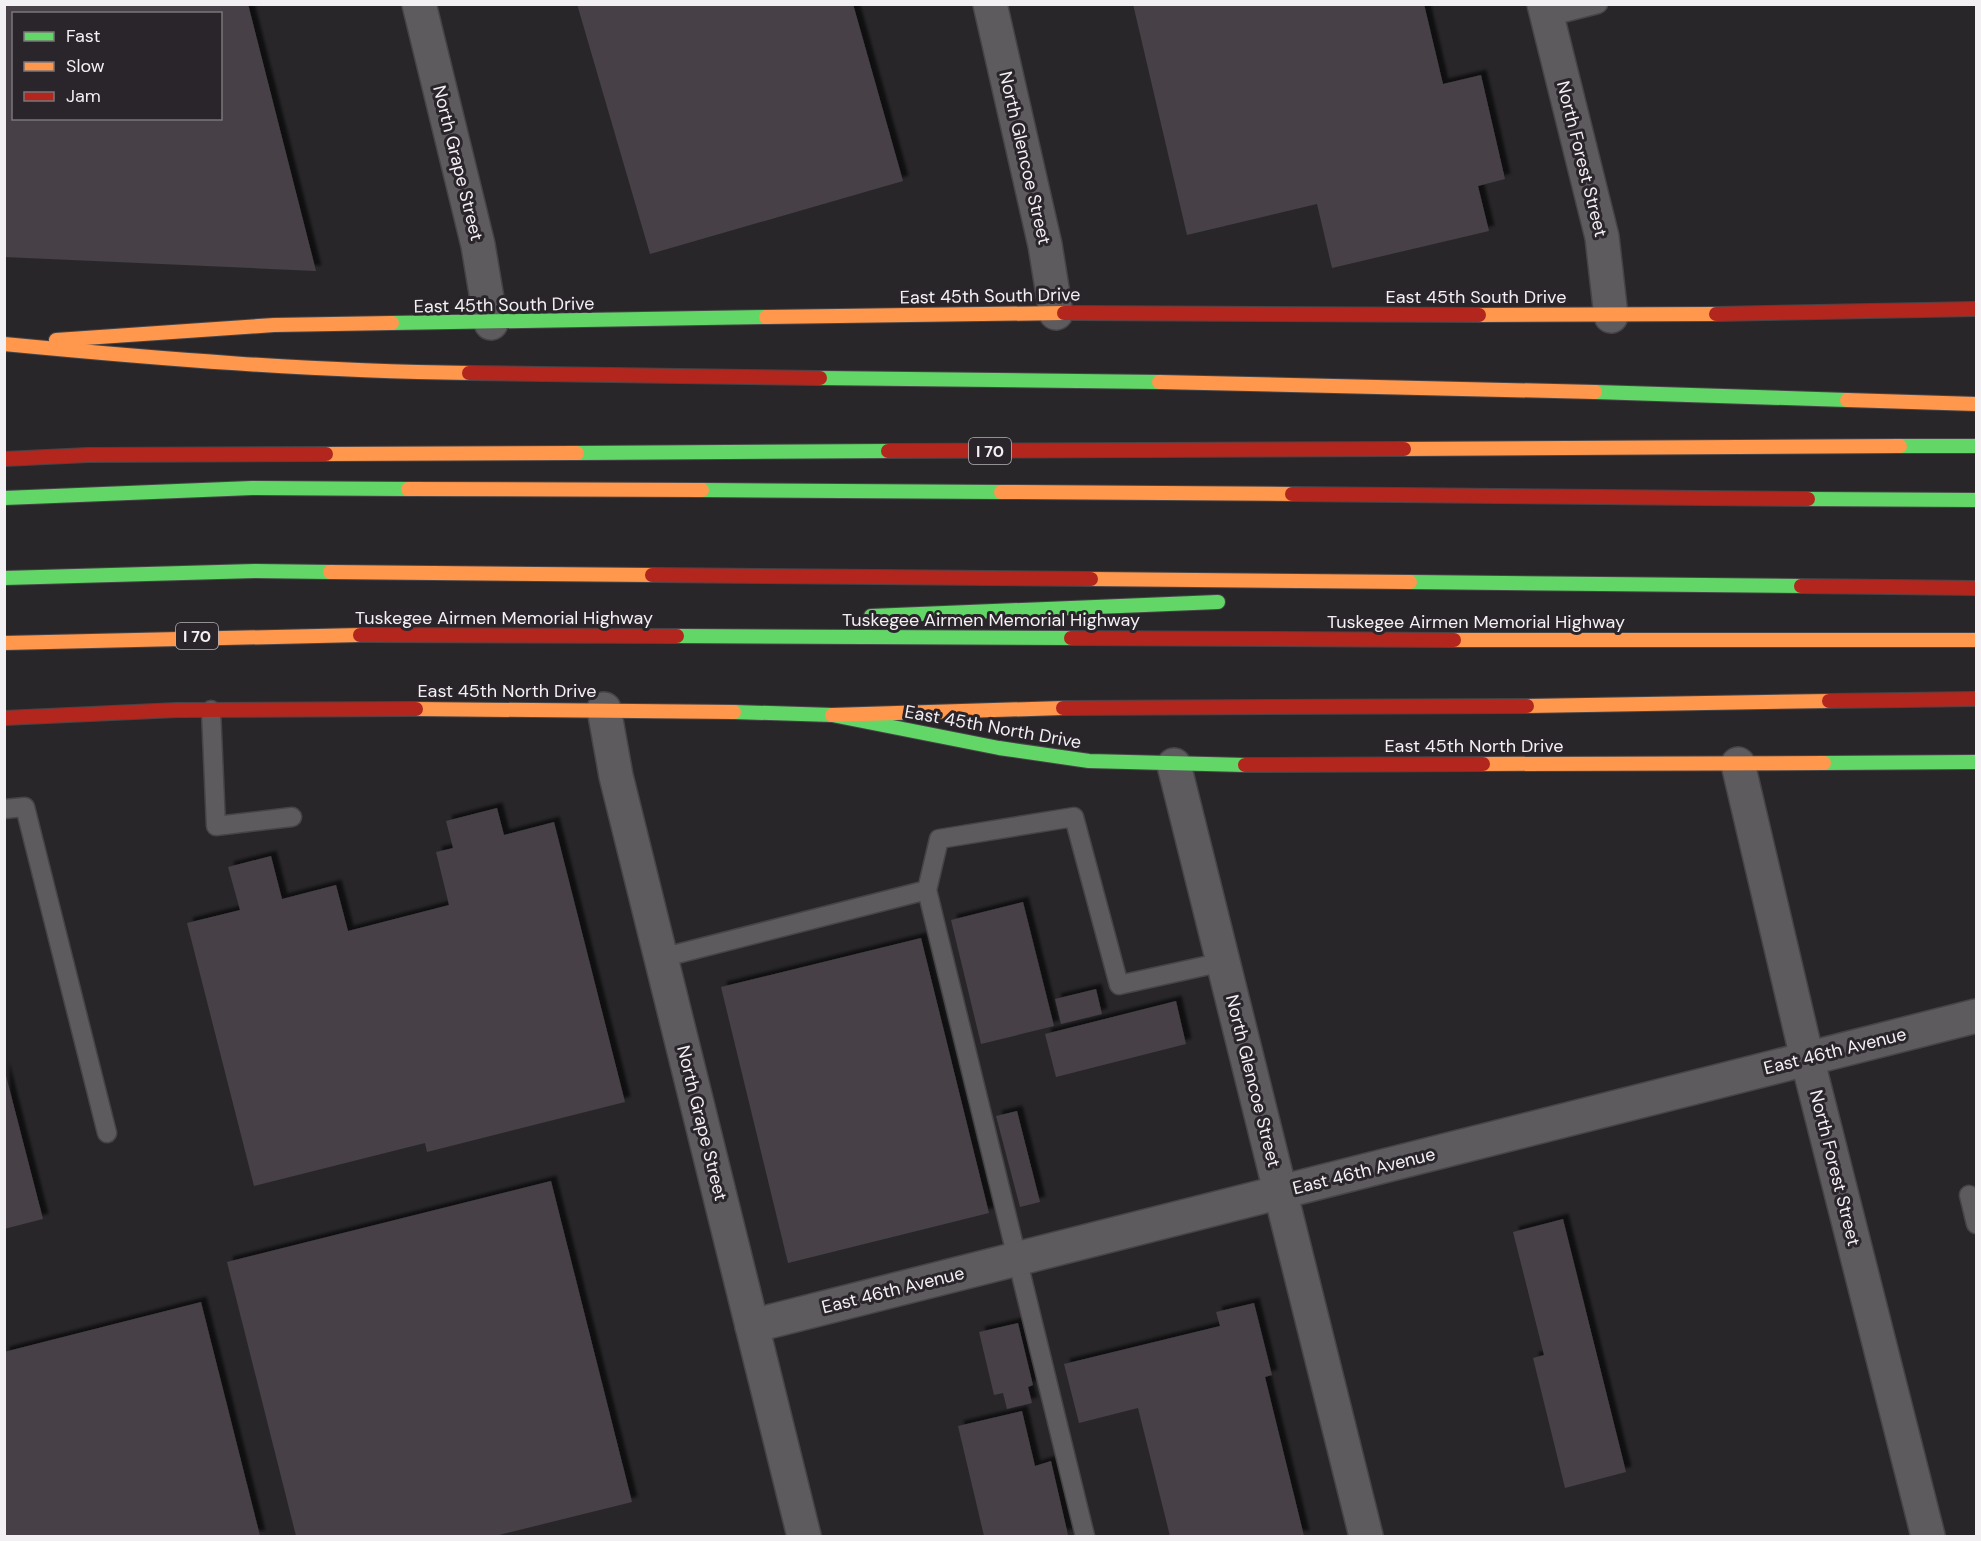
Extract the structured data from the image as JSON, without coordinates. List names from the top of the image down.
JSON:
{
  "streets": {
    "main road": [
      "East 45th South Drive",
      "I 70",
      "Tuskegee Airmen Memorial Highway",
      "East 45th North Drive"
    ],
    "street": [
      "North Glencoe Street",
      "North Forest Street",
      "North Grape Street",
      "East 46th Avenue"
    ]
  },
  "crossings": [
    ["North Glencoe Street", "East 45th South Drive"],
    ["North Glencoe Street", "East 45th North Drive"],
    ["North Glencoe Street", "East 46th Avenue"],
    ["North Forest Street", "East 45th South Drive"],
    ["North Forest Street", "East 45th North Drive"],
    ["North Forest Street", "East 46th Avenue"],
    ["North Grape Street", "East 45th South Drive"],
    ["North Grape Street", "East 45th North Drive"],
    ["North Grape Street", "East 46th Avenue"]
  ],
  "legend": ["Fast", "Slow", "Jam"]
}
